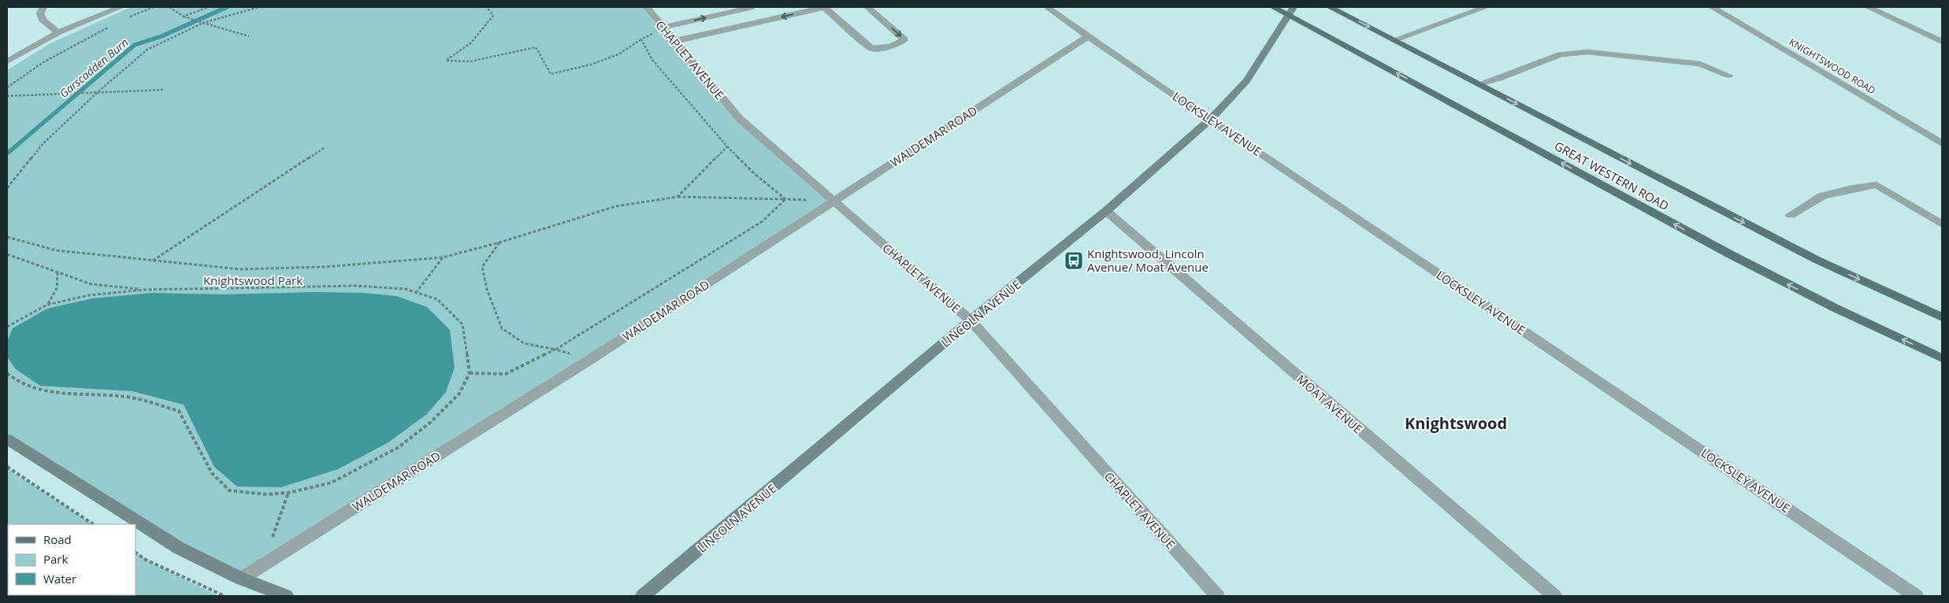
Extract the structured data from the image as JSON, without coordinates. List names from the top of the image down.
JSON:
{
  "streets": {
    "main road": ["GREAT WESTERN ROAD"],
    "street": [
      "CHAPLET AVENUE",
      "KNIGHTSWOOD ROAD",
      "LOCKSLEY AVENUE",
      "WALDEMAR ROAD",
      "LINCOLN AVENUE",
      "MOAT AVENUE"
    ]
  },
  "crossings": [
    ["CHAPLET AVENUE", "WALDEMAR ROAD"],
    ["CHAPLET AVENUE", "LINCOLN AVENUE"],
    ["LOCKSLEY AVENUE", "WALDEMAR ROAD"],
    ["LOCKSLEY AVENUE", "LINCOLN AVENUE"],
    ["GREAT WESTERN ROAD", "LINCOLN AVENUE"],
    ["LINCOLN AVENUE", "MOAT AVENUE"]
  ],
  "districts": ["Knightswood"],
  "water": ["Garscadden Burn"],
  "parks": ["Knightswood Park"],
  "places": {
    "bus stop": ["Knightswood, Lincoln Avenue/ Moat Avenue"]
  },
  "legend": ["Road", "Park", "Water"]
}
